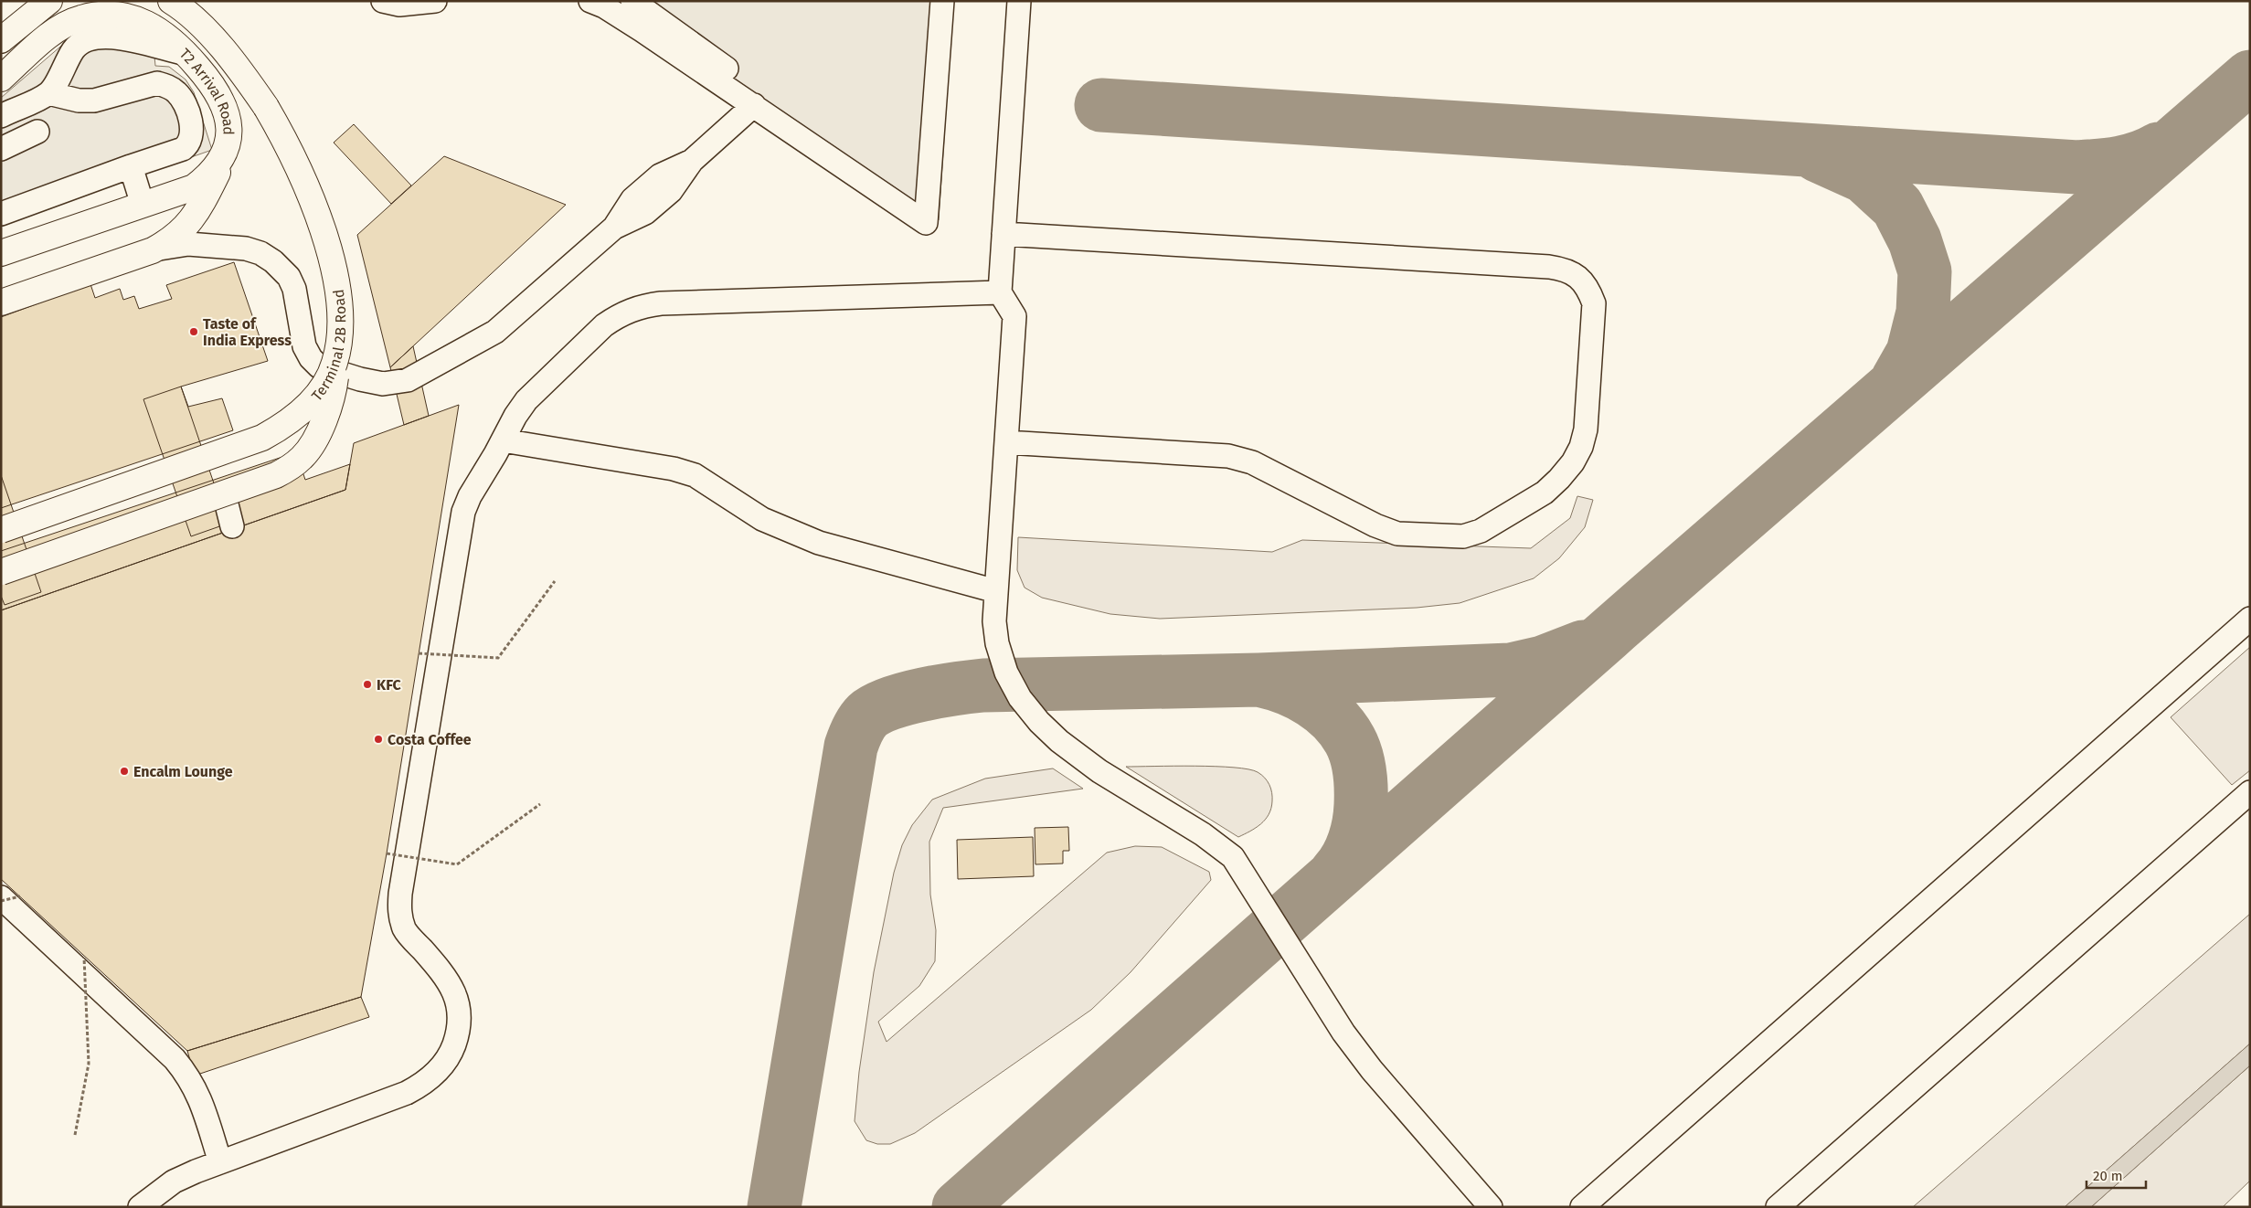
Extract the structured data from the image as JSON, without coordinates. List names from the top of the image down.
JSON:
{
  "streets": {
    "main road": ["T2 Arrival Road", "Terminal 2B Road"]
  },
  "places": [
    "Taste of India Express",
    "KFC",
    "Costa Coffee",
    "Encalm Lounge"
  ],
  "scale_bar": "20 m"
}
